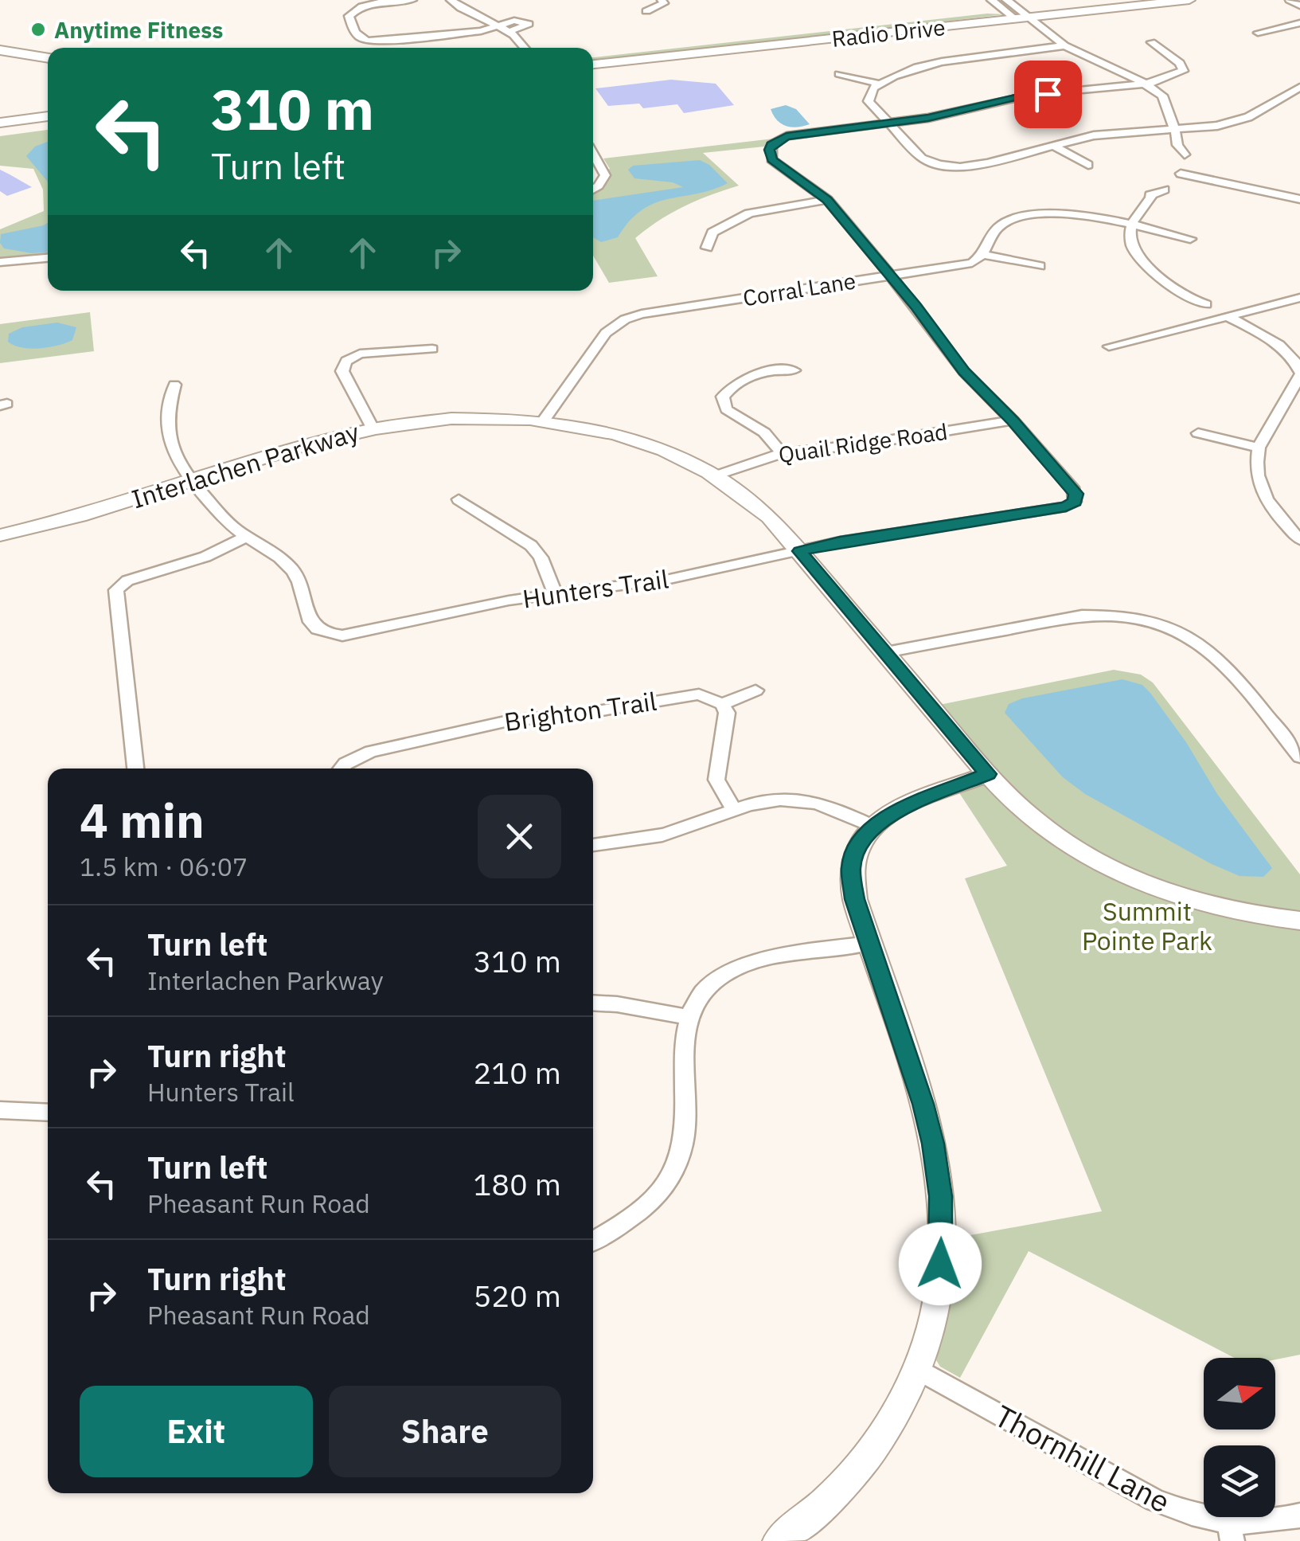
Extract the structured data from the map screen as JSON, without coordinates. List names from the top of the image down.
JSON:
{
  "streets": {
    "street": [
      "Radio Drive",
      "Corral Lane",
      "Quail Ridge Road",
      "Interlachen Parkway",
      "Hunters Trail",
      "Brighton Trail",
      "Thornhill Lane"
    ]
  },
  "crossings": [
    ["Corral Lane", "Interlachen Parkway"],
    ["Quail Ridge Road", "Interlachen Parkway"],
    ["Quail Ridge Road", "Hunters Trail"],
    ["Interlachen Parkway", "Hunters Trail"]
  ],
  "parks": ["Summit Pointe Park"],
  "places": ["Anytime Fitness"],
  "north": "right",
  "page": {
    "turn": ["310 m", "Turn left"],
    "heading": ["4 min", "1.5 km · 06:07"],
    "list": [
      {
        "name": "Turn left",
        "note": "Interlachen Parkway",
        "value": "310 m"
      },
      {
        "name": "Turn right",
        "note": "Hunters Trail",
        "value": "210 m"
      },
      {
        "name": "Turn left",
        "note": "Pheasant Run Road",
        "value": "180 m"
      },
      {
        "name": "Turn right",
        "note": "Pheasant Run Road",
        "value": "520 m"
      }
    ],
    "buttons": ["Exit", "Share"]
  }
}
